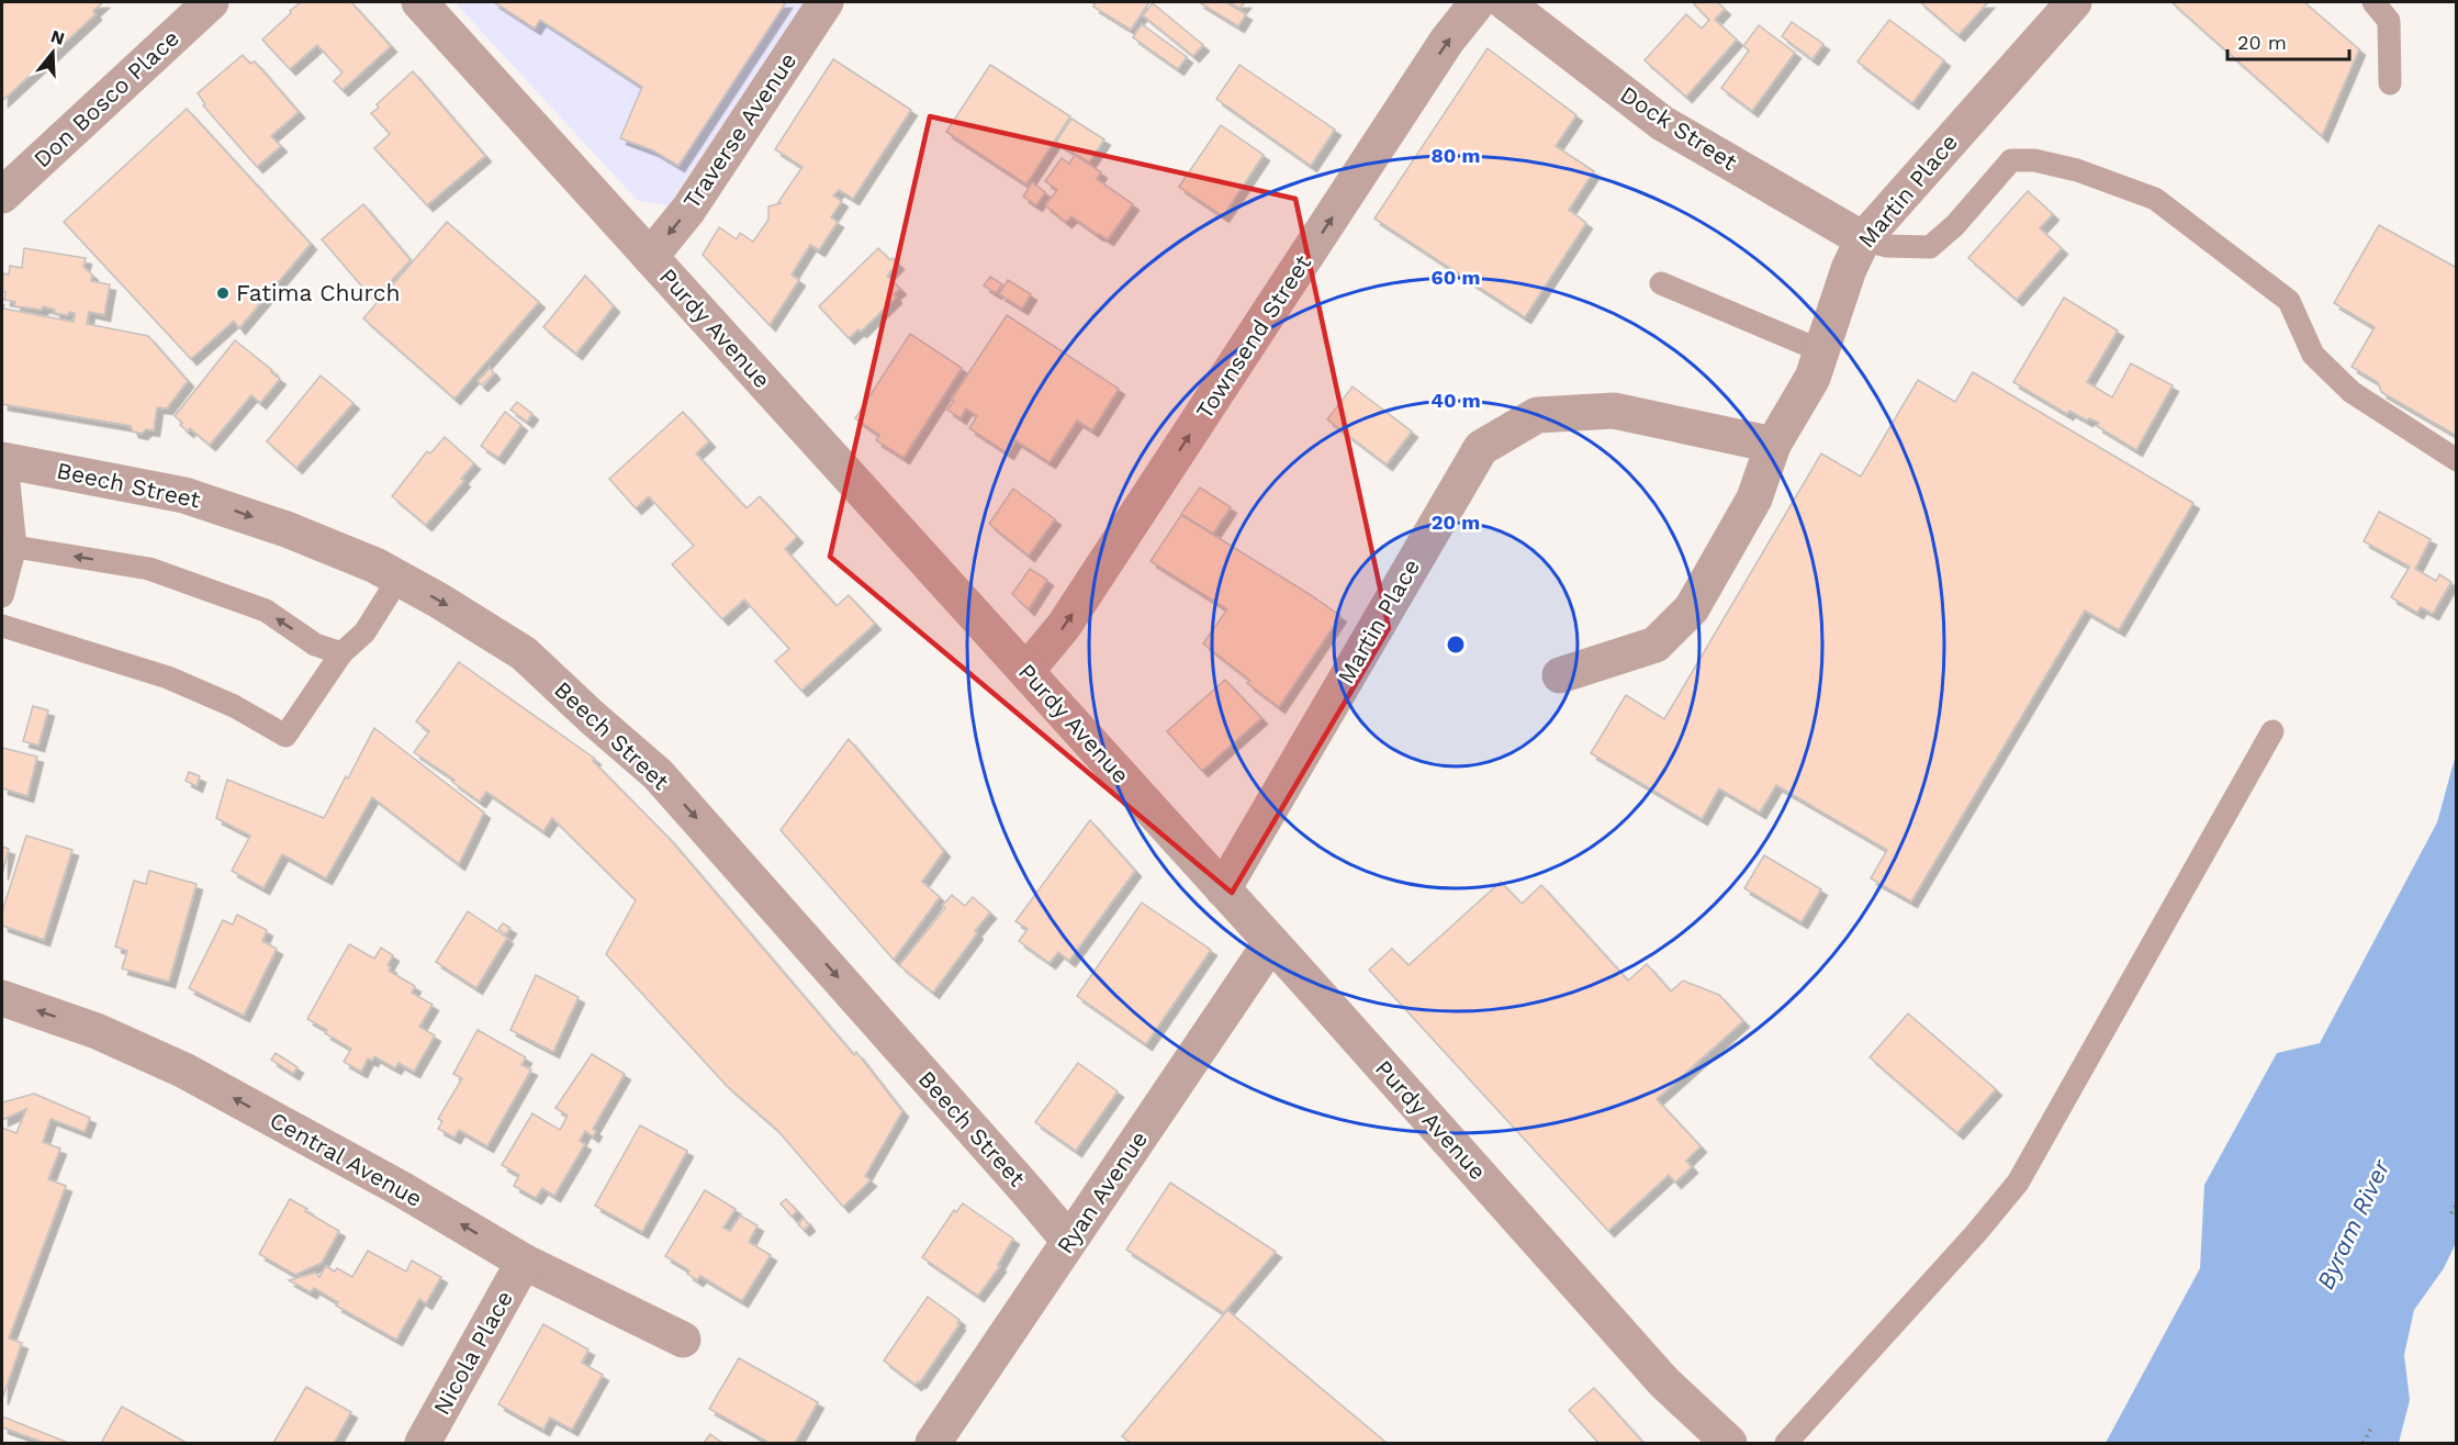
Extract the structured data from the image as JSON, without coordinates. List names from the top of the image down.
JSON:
{
  "streets": {
    "street": [
      "Don Bosco Place",
      "Dock Street",
      "Traverse Avenue",
      "Martin Place",
      "Purdy Avenue",
      "Townsend Street",
      "Beech Street",
      "Central Avenue",
      "Ryan Avenue",
      "Nicola Place"
    ]
  },
  "crossings": [
    ["Dock Street", "Martin Place"],
    ["Traverse Avenue", "Purdy Avenue"],
    ["Martin Place", "Purdy Avenue"],
    ["Purdy Avenue", "Townsend Street"],
    ["Purdy Avenue", "Ryan Avenue"],
    ["Beech Street", "Ryan Avenue"],
    ["Central Avenue", "Nicola Place"]
  ],
  "one_way": [
    "Traverse Avenue",
    "Townsend Street",
    "Beech Street",
    "Central Avenue"
  ],
  "water": ["Byram River"],
  "places": ["Fatima Church"],
  "scale_bar": "20 m",
  "north": "top",
  "rings": [
    "80 m",
    "60 m",
    "40 m",
    "20 m"
  ]
}
